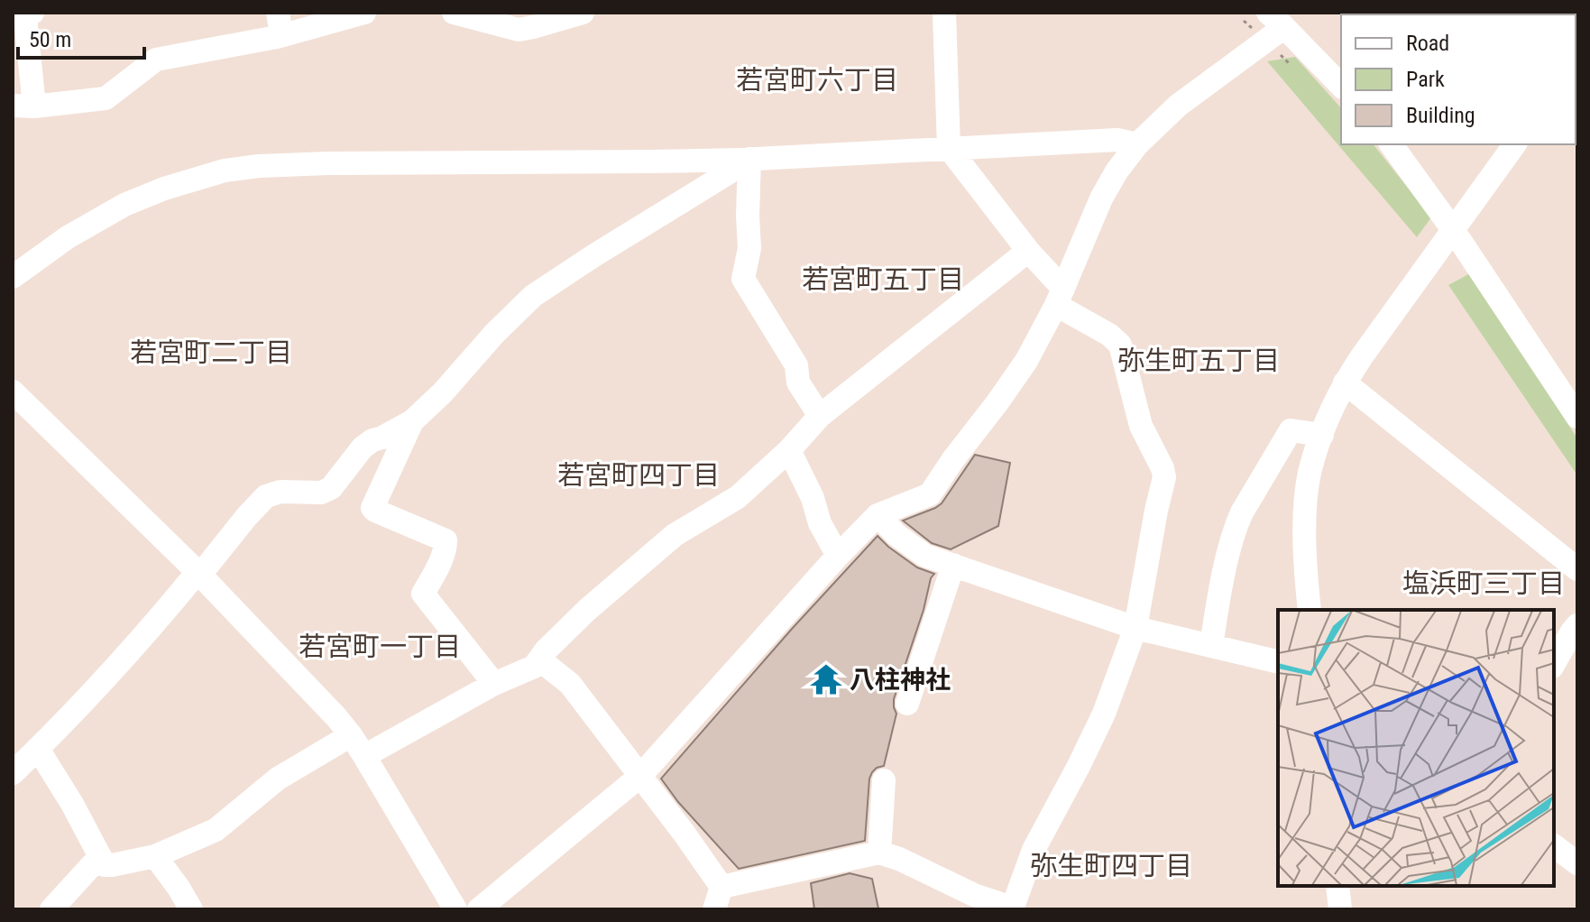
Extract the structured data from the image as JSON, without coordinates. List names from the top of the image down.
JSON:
{
  "districts": [
    "若宮町六丁目",
    "若宮町五丁目",
    "若宮町二丁目",
    "弥生町五丁目",
    "若宮町四丁目",
    "塩浜町三丁目",
    "若宮町一丁目",
    "弥生町四丁目"
  ],
  "places": {
    "temple": ["八柱神社"]
  },
  "legend": ["Road", "Park", "Building"],
  "scale_bar": "50 m"
}
